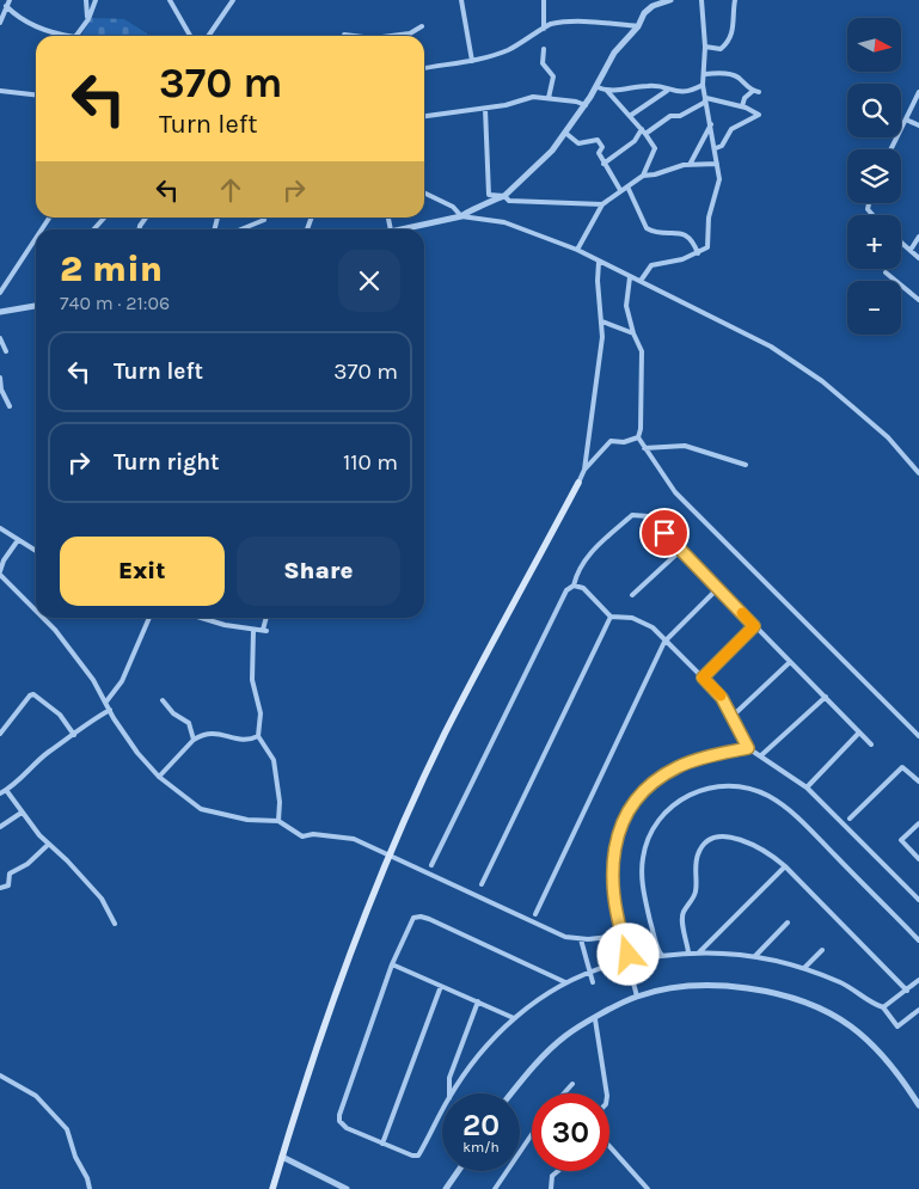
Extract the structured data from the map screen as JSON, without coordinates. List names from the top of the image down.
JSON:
{
  "north": "right",
  "page": {
    "map_buttons": ["+", "−"],
    "turn": ["370 m", "Turn left"],
    "heading": ["2 min", "740 m · 21:06"],
    "list": [
      {
        "name": "Turn left",
        "value": "370 m"
      },
      {
        "name": "Turn right",
        "value": "110 m"
      }
    ],
    "buttons": ["Exit", "Share"],
    "speed": "20 km/h",
    "limit": "30"
  }
}
